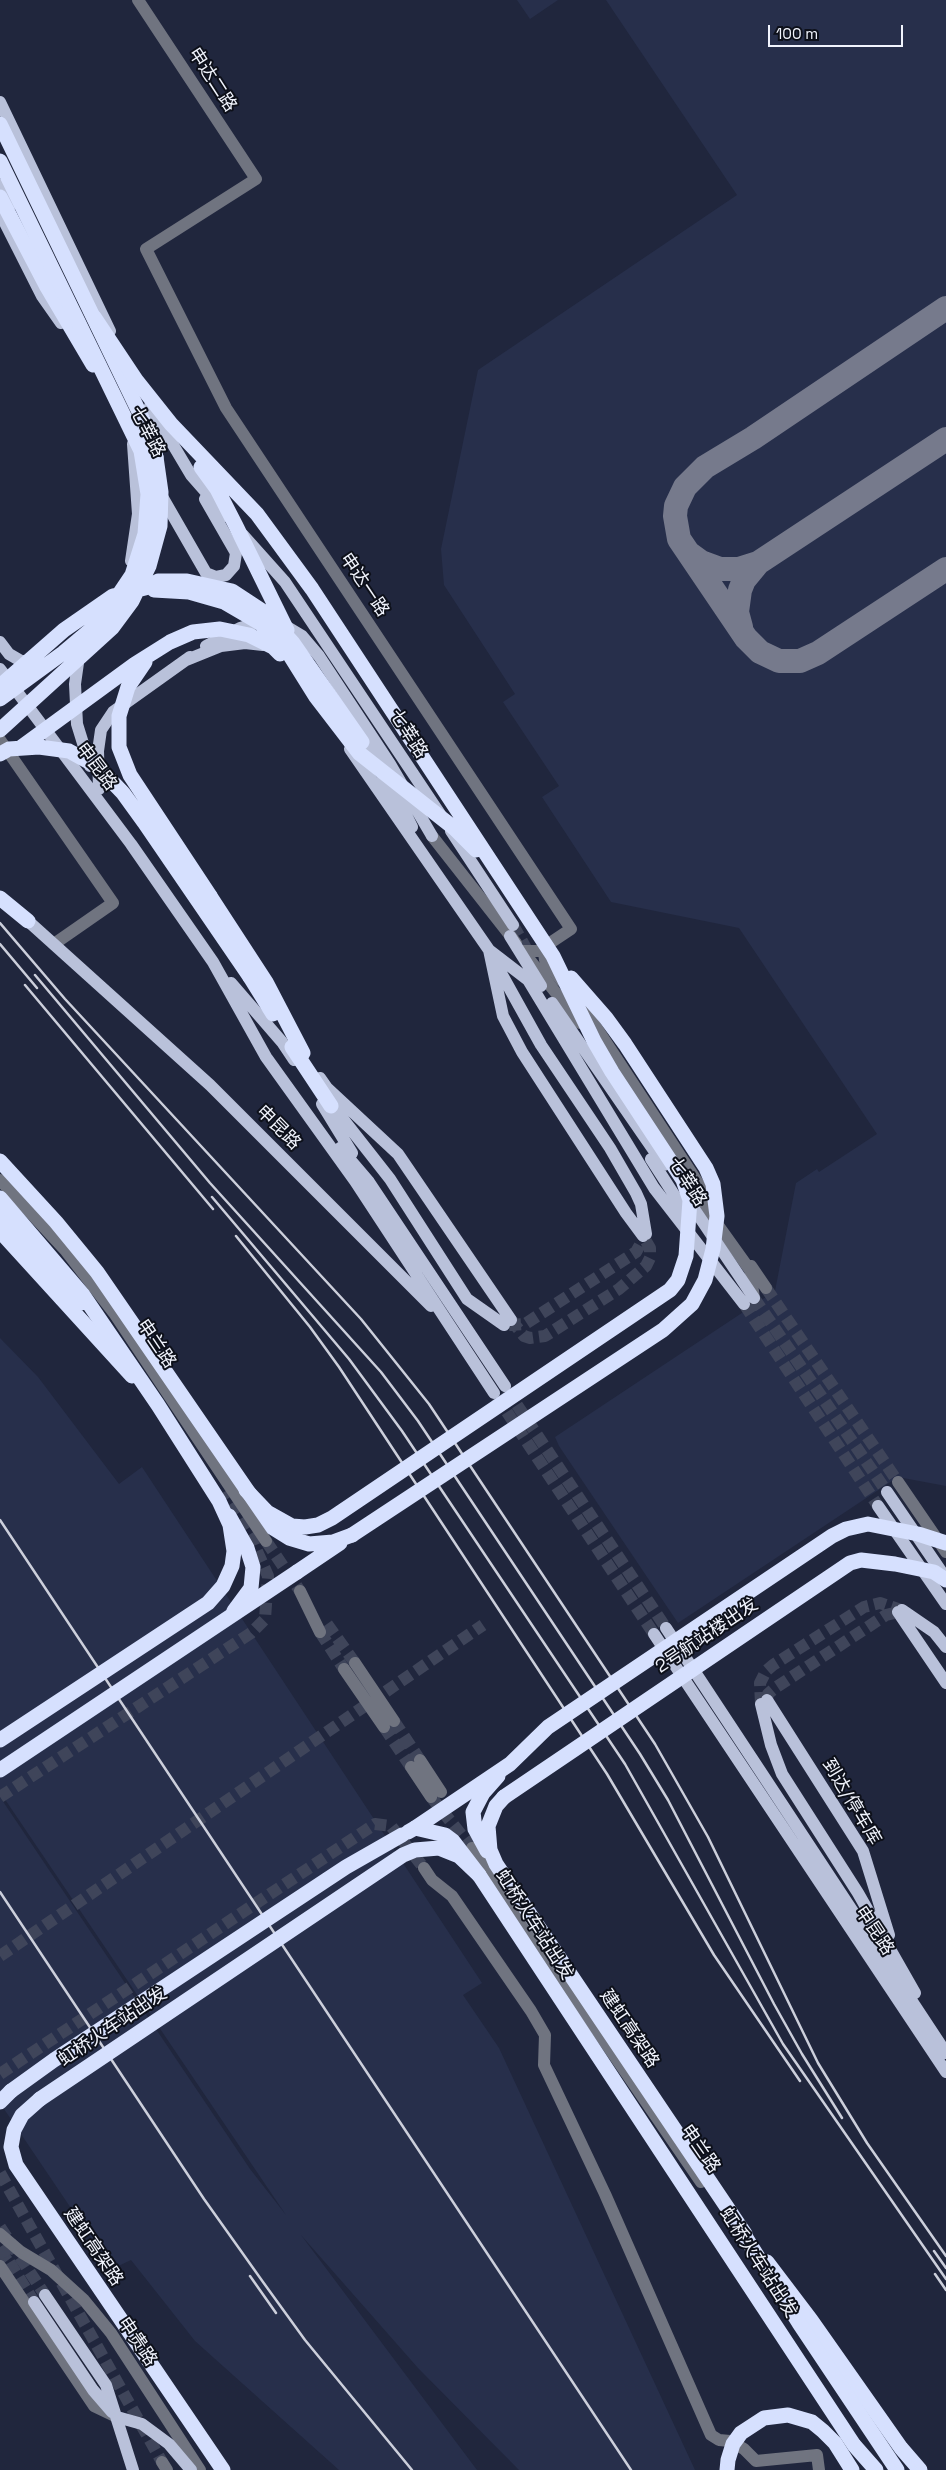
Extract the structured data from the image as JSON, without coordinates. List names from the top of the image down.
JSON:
{
  "streets": {
    "highway": ["2号航站楼出发", "虹桥火车站出发", "建虹高架路"],
    "main road": ["七莘路", "申昆路", "到达/停车库"],
    "street": [
      "申达二路",
      "申达一路",
      "申兰路",
      "申贵路"
    ]
  },
  "crossings": [
    ["申达二路", "申达一路"],
    ["申昆路", "到达/停车库"],
    ["2号航站楼出发", "建虹高架路"],
    ["虹桥火车站出发", "建虹高架路"]
  ],
  "scale_bar": "100 m"
}
